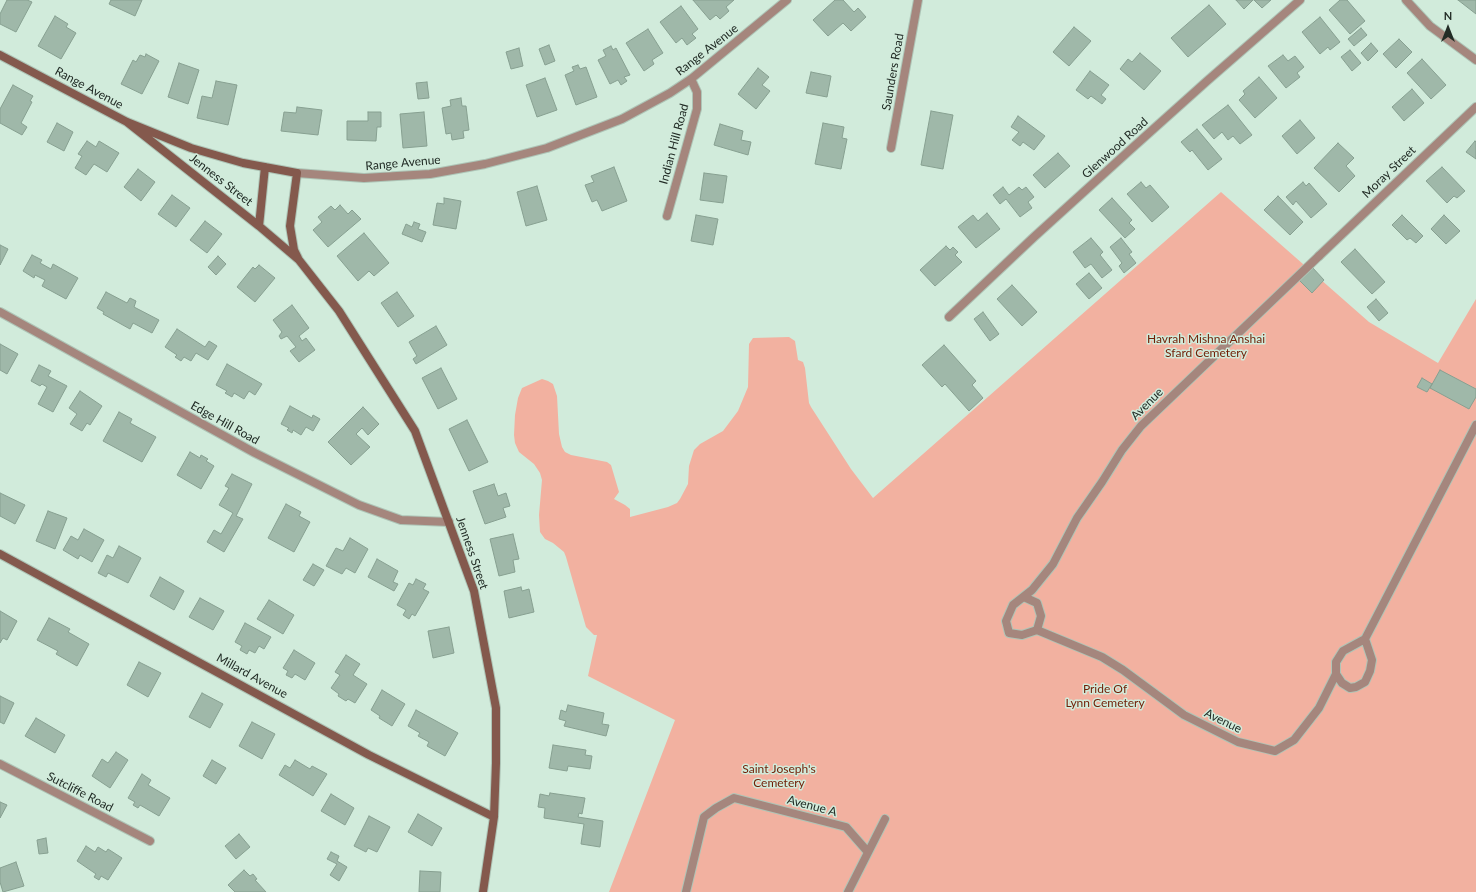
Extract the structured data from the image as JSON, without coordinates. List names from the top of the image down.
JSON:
{
  "streets": {
    "street": [
      "Range Avenue",
      "Saunders Road",
      "Indian Hill Road",
      "Glenwood Road",
      "Moray Street",
      "Jenness Street",
      "Avenue",
      "Edge Hill Road",
      "Millard Avenue",
      "Sutcliffe Road",
      "Avenue A"
    ]
  },
  "crossings": [
    ["Range Avenue", "Indian Hill Road"],
    ["Range Avenue", "Jenness Street"],
    ["Moray Street", "Avenue"],
    ["Jenness Street", "Edge Hill Road"],
    ["Jenness Street", "Millard Avenue"]
  ],
  "parks": ["Havrah Mishna Anshai Sfard Cemetery", "Pride Of Lynn Cemetery", "Saint Joseph's Cemetery"],
  "north": "top"
}
